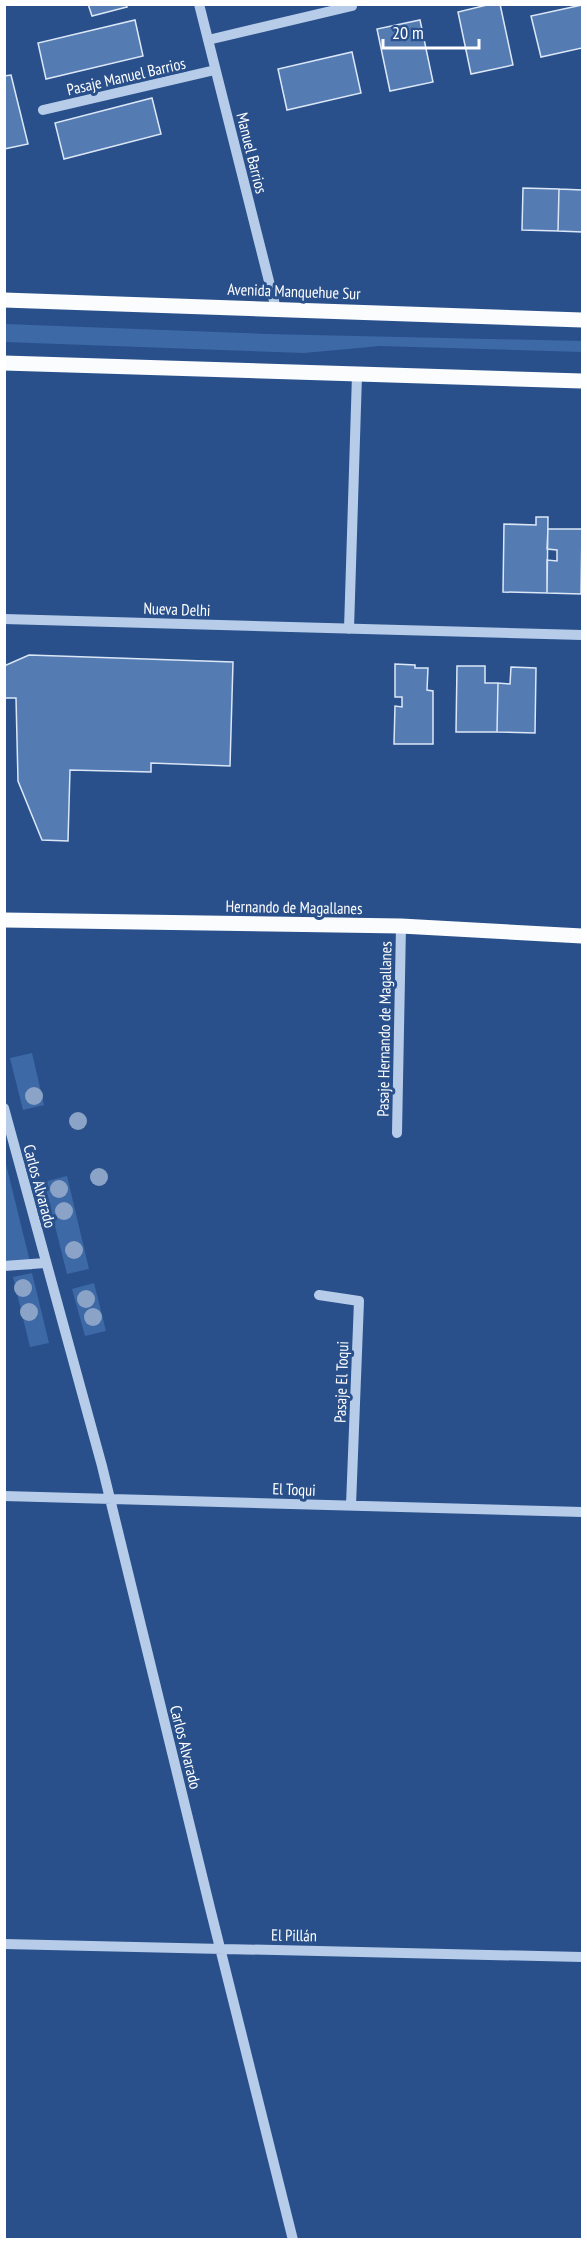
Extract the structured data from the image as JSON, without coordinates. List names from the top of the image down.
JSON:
{
  "streets": {
    "main road": ["Avenida Manquehue Sur", "Hernando de Magallanes"],
    "street": [
      "Pasaje Manuel Barrios",
      "Manuel Barrios",
      "Nueva Delhi",
      "Pasaje Hernando de Magallanes",
      "Carlos Alvarado",
      "Pasaje El Toqui",
      "El Toqui",
      "El Pillán"
    ]
  },
  "crossings": [
    ["Pasaje Manuel Barrios", "Manuel Barrios"],
    ["Manuel Barrios", "Avenida Manquehue Sur"],
    ["Hernando de Magallanes", "Pasaje Hernando de Magallanes"],
    ["Carlos Alvarado", "El Toqui"],
    ["Carlos Alvarado", "El Pillán"],
    ["Pasaje El Toqui", "El Toqui"]
  ],
  "scale_bar": "20 m"
}
